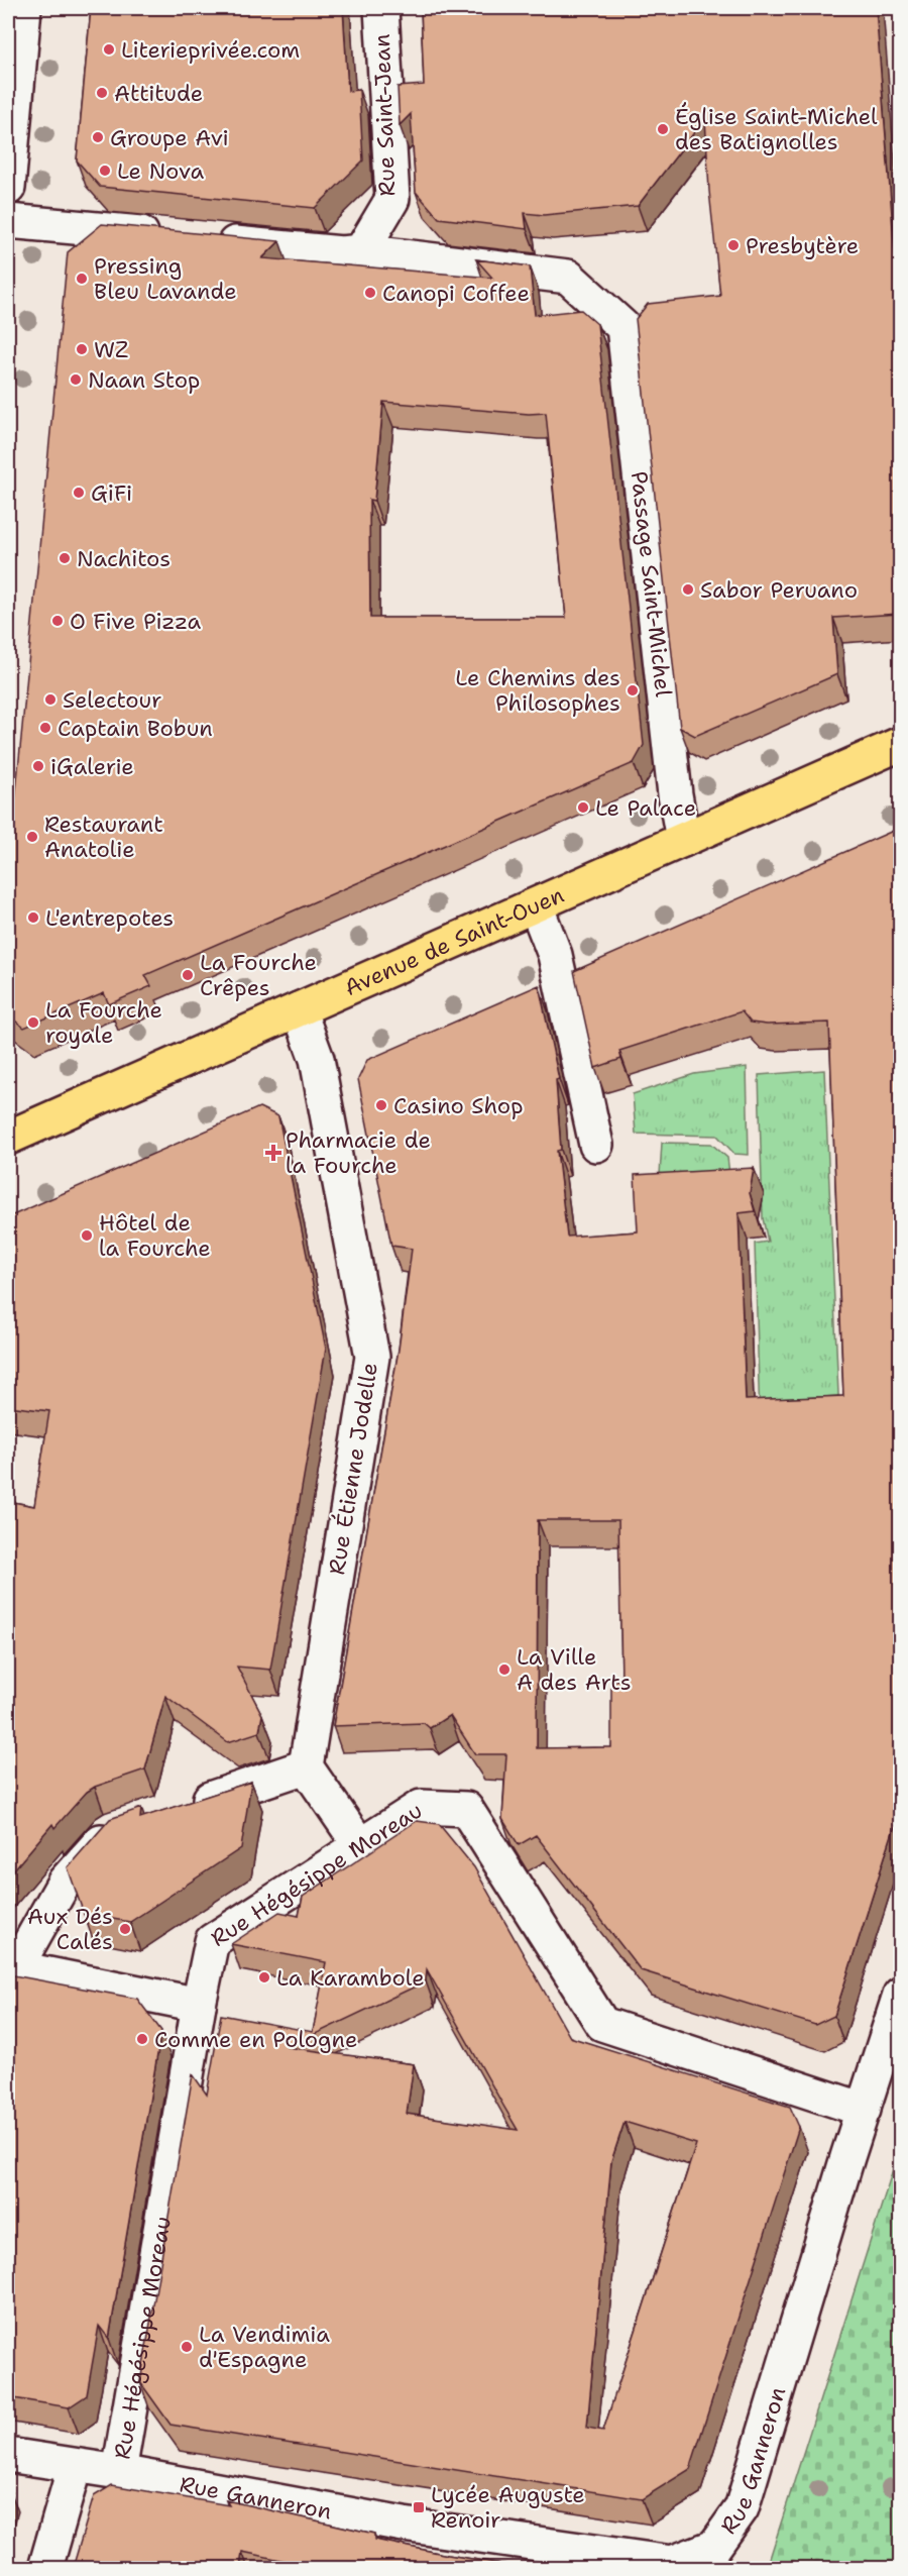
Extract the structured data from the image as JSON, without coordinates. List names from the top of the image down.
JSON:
{
  "streets": {
    "main road": ["Avenue de Saint-Ouen"],
    "street": [
      "Rue Saint-Jean",
      "Passage Saint-Michel",
      "Rue Étienne Jodelle",
      "Rue Hégésippe Moreau",
      "Rue Ganneron"
    ]
  },
  "crossings": [
    ["Rue Saint-Jean", "Passage Saint-Michel"],
    ["Passage Saint-Michel", "Avenue de Saint-Ouen"],
    ["Avenue de Saint-Ouen", "Rue Étienne Jodelle"],
    ["Rue Hégésippe Moreau", "Rue Ganneron"]
  ],
  "places": {
    "other": [
      "Literieprivée.com",
      "Attitude",
      "Église Saint-Michel des Batignolles",
      "Groupe Avi",
      "Le Nova",
      "Presbytère",
      "Pressing Bleu Lavande",
      "Canopi Coffee",
      "WZ",
      "Naan Stop",
      "GiFi",
      "Nachitos",
      "Sabor Peruano",
      "O Five Pizza",
      "Le Chemins des Philosophes",
      "Selectour",
      "Captain Bobun",
      "iGalerie",
      "Le Palace",
      "Restaurant Anatolie",
      "L'entrepotes",
      "La Fourche Crêpes",
      "La Fourche royale",
      "Casino Shop",
      "Hôtel de la Fourche",
      "La Ville A des Arts",
      "Aux Dés Calés",
      "La Karambole",
      "Comme en Pologne",
      "La Vendimia d'Espagne"
    ],
    "health": ["Pharmacie de la Fourche"],
    "transit": ["Lycée Auguste Renoir"]
  }
}
